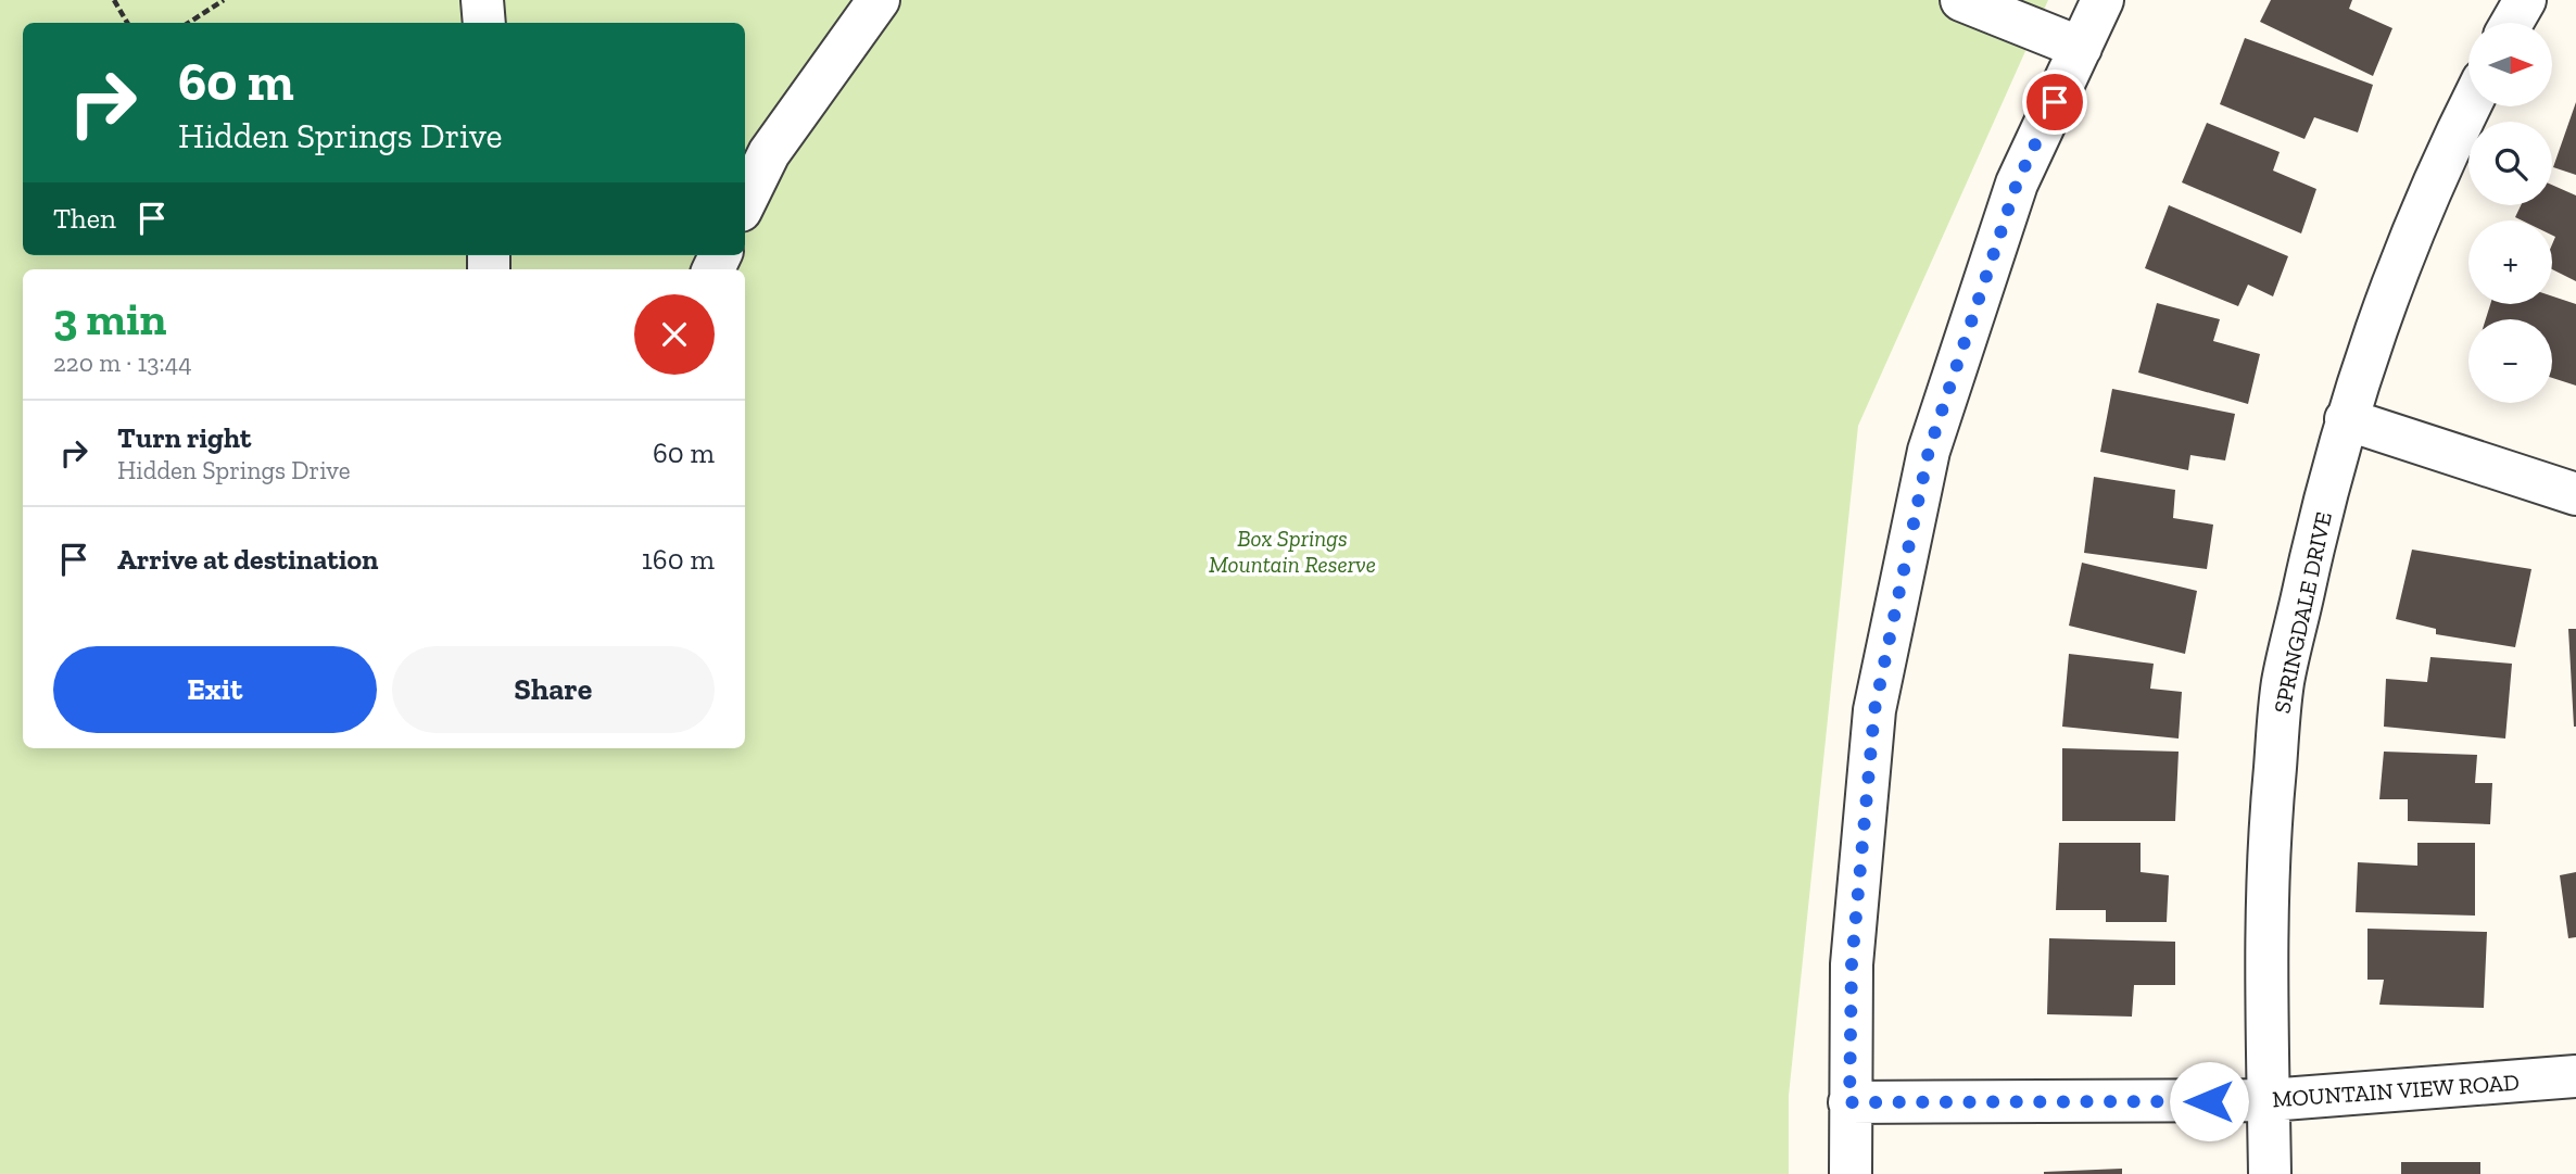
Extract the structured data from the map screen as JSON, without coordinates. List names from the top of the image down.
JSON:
{
  "streets": {
    "street": ["SPRINGDALE DRIVE", "MOUNTAIN VIEW ROAD"]
  },
  "crossings": [
    ["SPRINGDALE DRIVE", "MOUNTAIN VIEW ROAD"]
  ],
  "parks": ["Box Springs Mountain Reserve"],
  "north": "right",
  "page": {
    "map_buttons": ["+", "−"],
    "turn": ["60 m", "Hidden Springs Drive"],
    "then": "Then",
    "heading": ["3 min", "220 m · 13:44"],
    "list": [
      {
        "name": "Turn right",
        "note": "Hidden Springs Drive",
        "value": "60 m"
      },
      {
        "name": "Arrive at destination",
        "value": "160 m"
      }
    ],
    "buttons": ["Exit", "Share"]
  }
}
